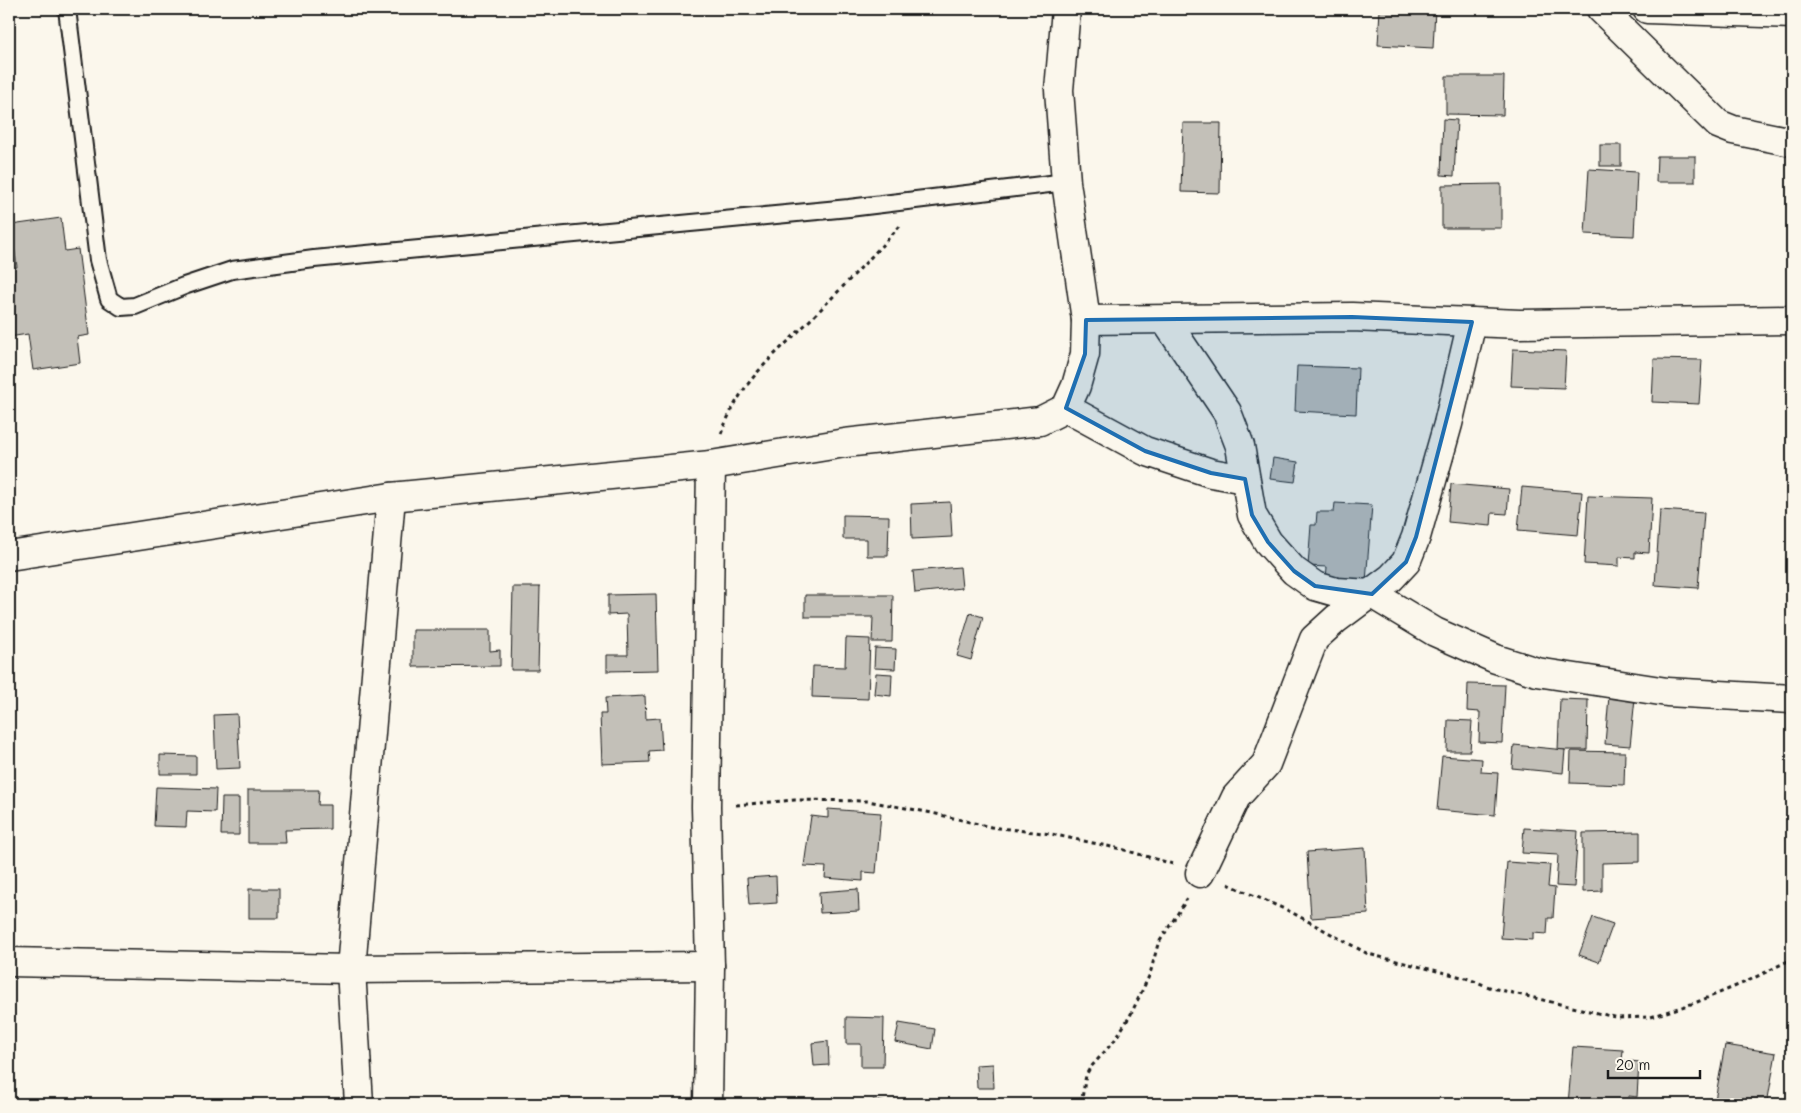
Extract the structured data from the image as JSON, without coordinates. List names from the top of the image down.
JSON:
{
  "scale_bar": "20 m"
}
